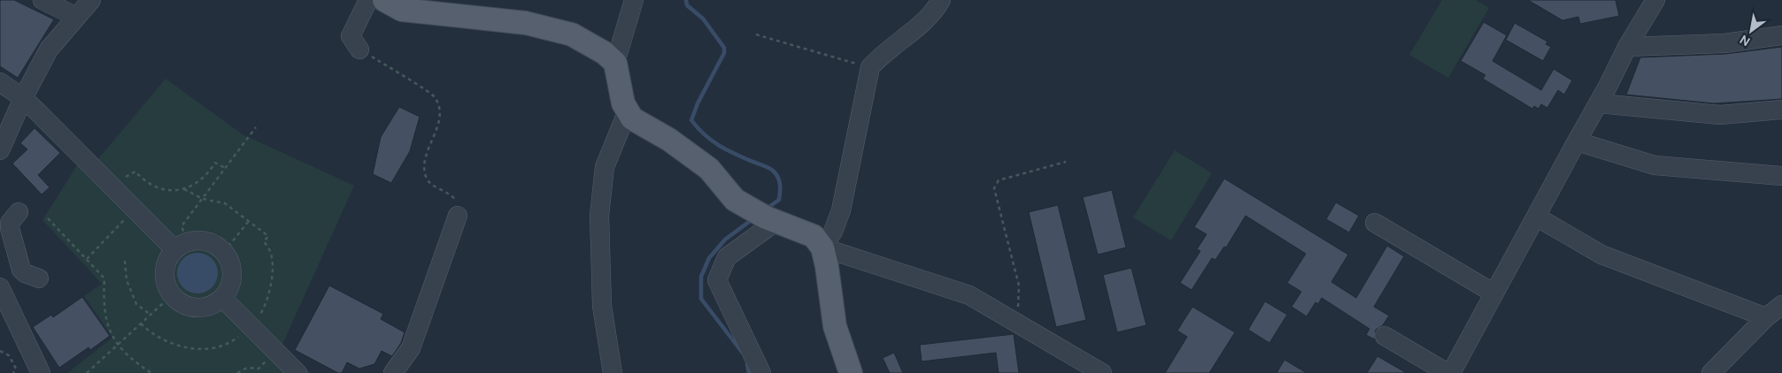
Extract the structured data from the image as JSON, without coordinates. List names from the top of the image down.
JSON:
{
  "north": "bottom left"
}
